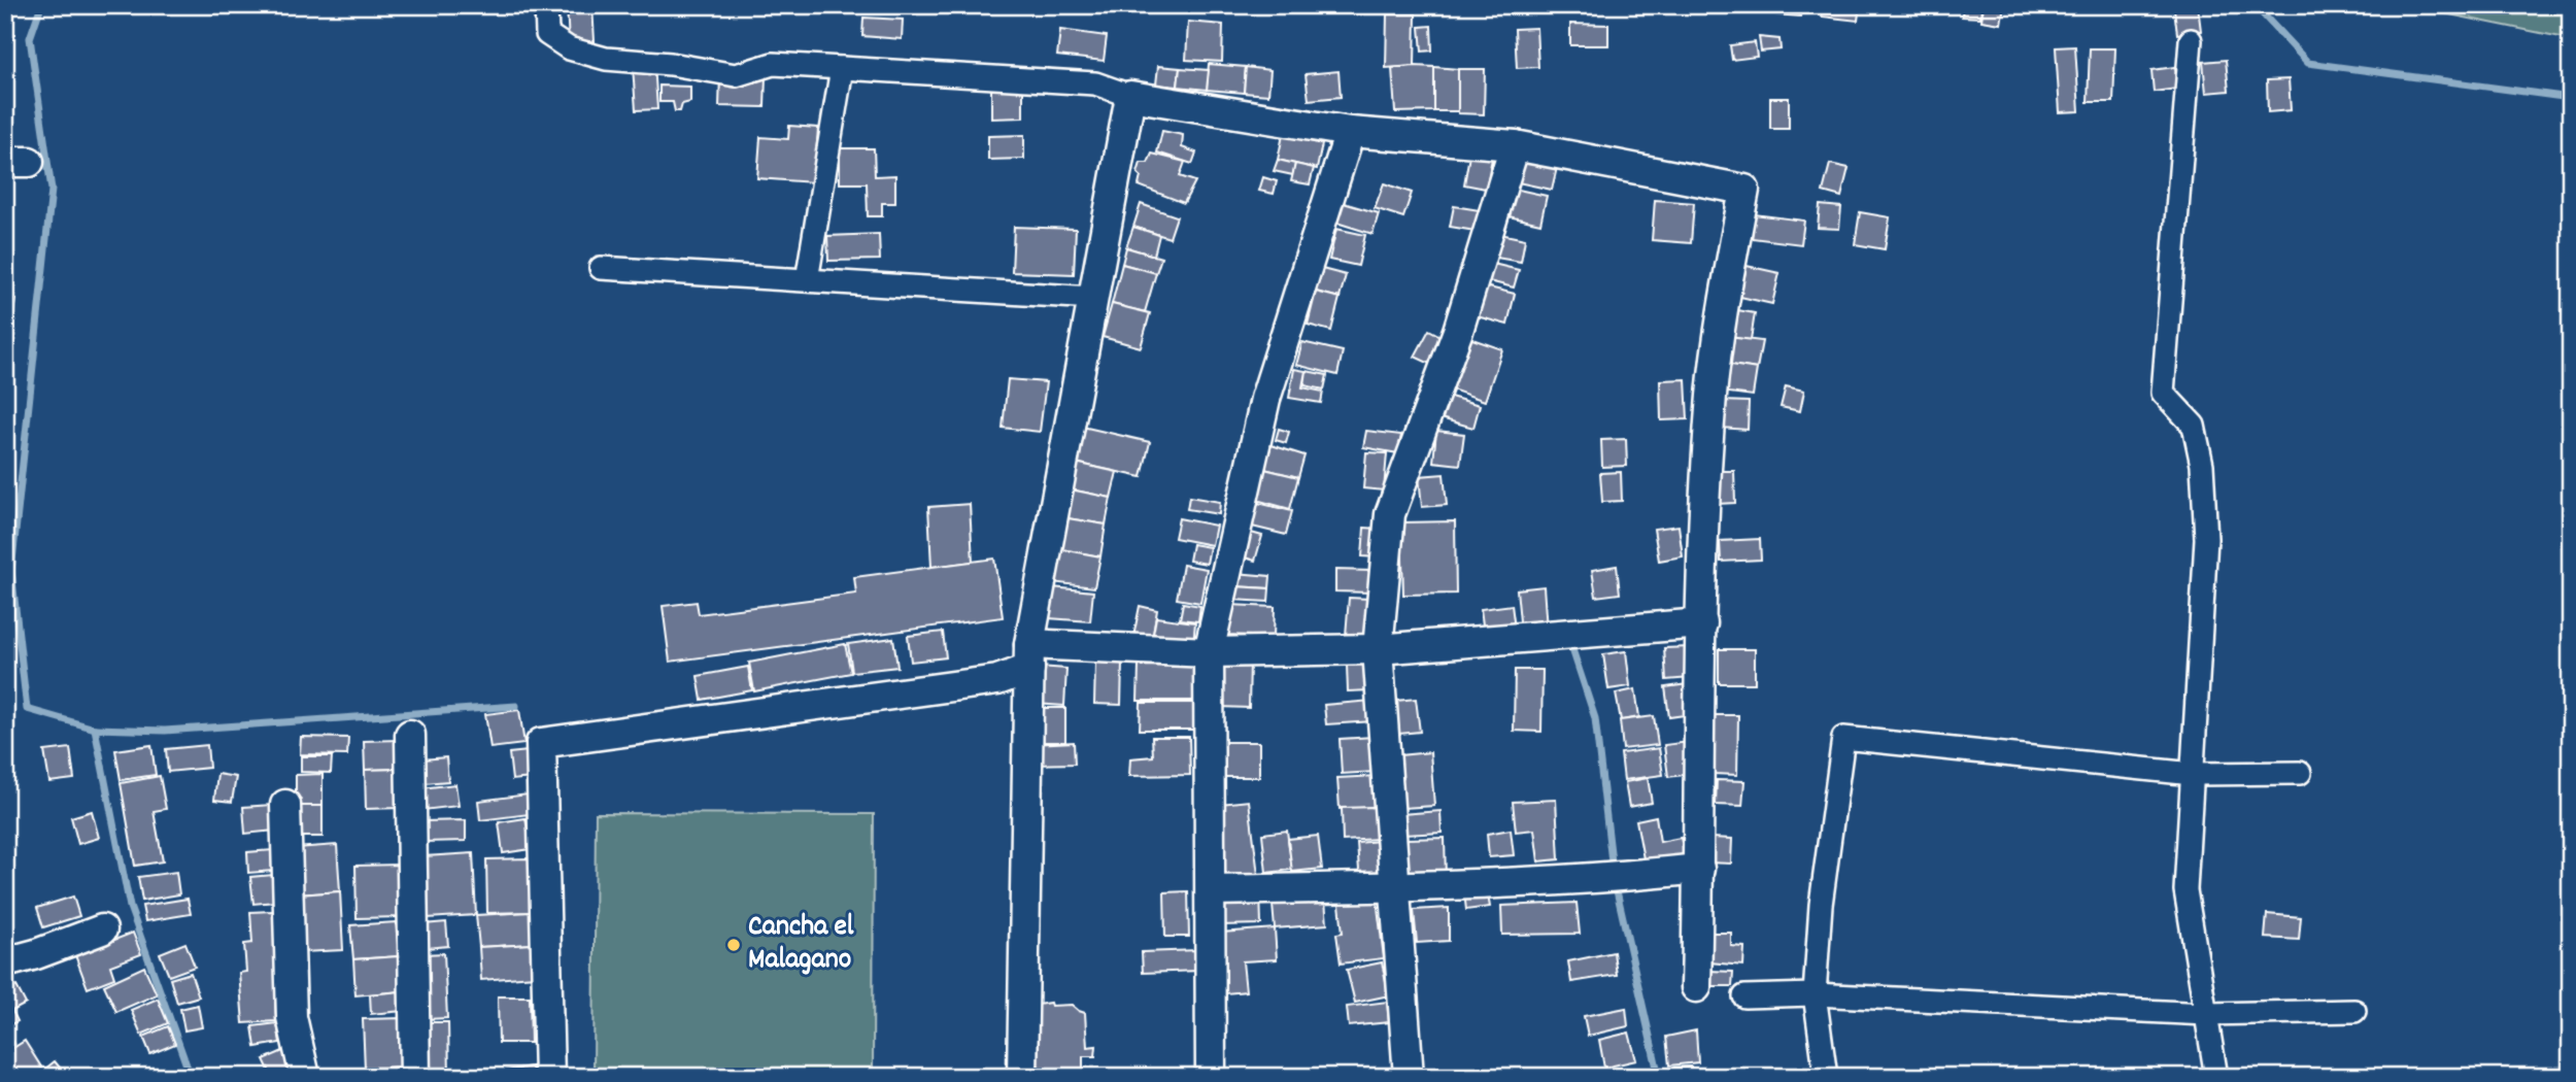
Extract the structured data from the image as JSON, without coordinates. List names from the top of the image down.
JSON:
{
  "places": ["Cancha el Malagano"]
}
